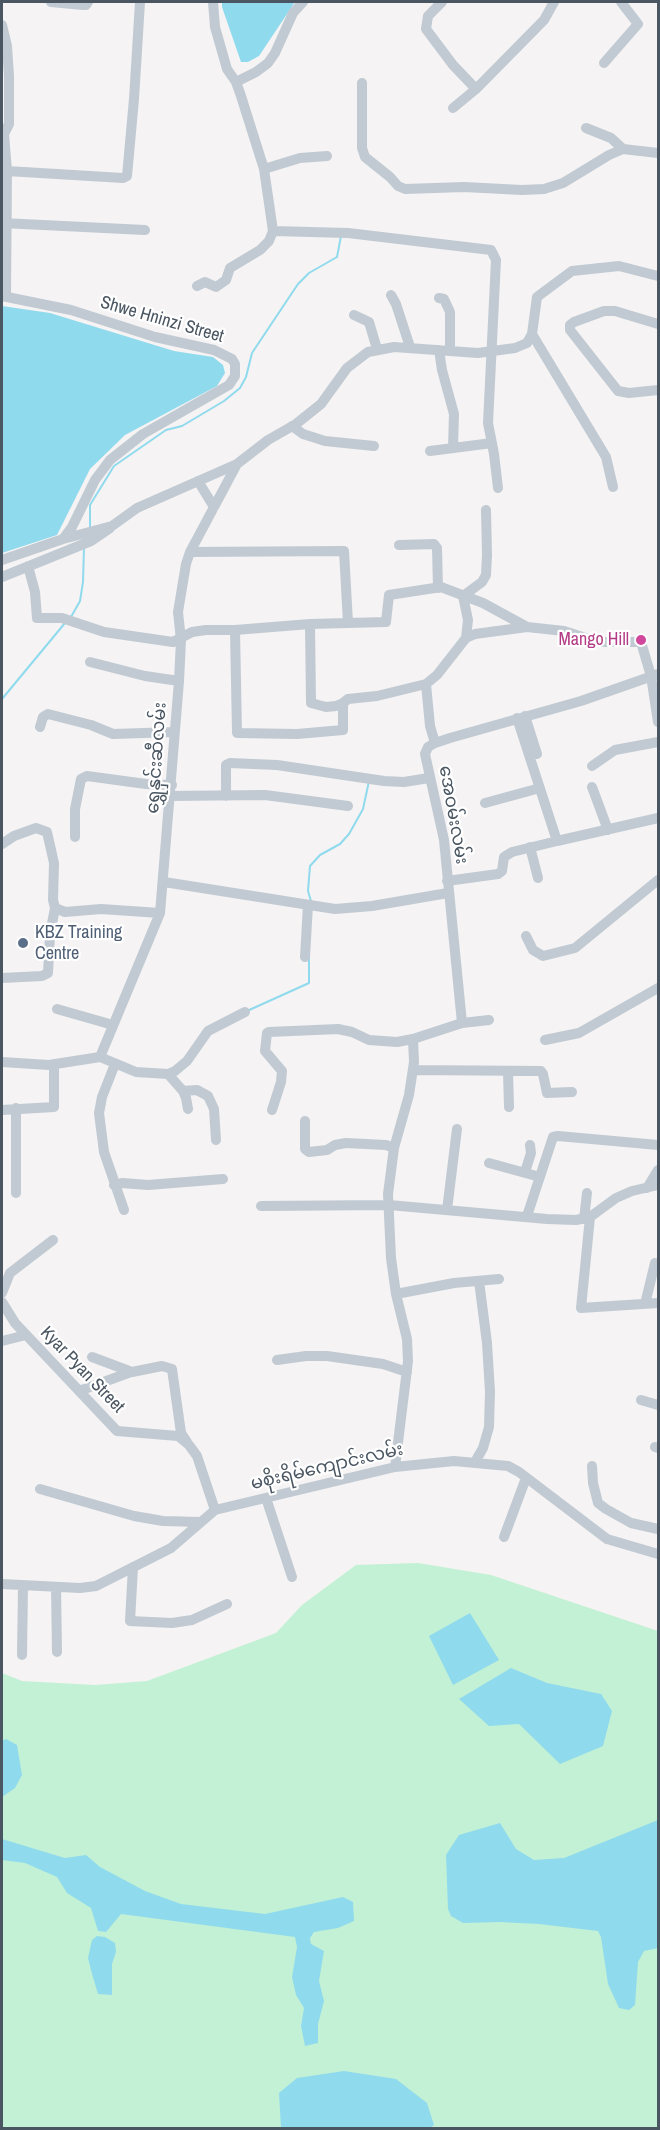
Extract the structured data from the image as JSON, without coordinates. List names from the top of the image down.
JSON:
{
  "streets": {
    "street": [
      "Shwe Hninzi Street",
      "ရွှေနှင်းဆီလမ်း",
      "အေဝမ်းလမ်း",
      "Kyar Pyan Street",
      "မစိုးရိမ်ကျောင်းလမ်း"
    ]
  },
  "places": ["Mango Hill", "KBZ Training Centre"]
}
